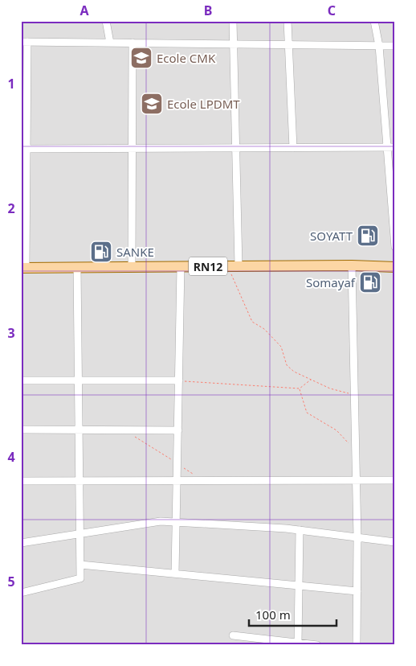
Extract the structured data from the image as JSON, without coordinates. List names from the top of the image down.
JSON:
{
  "streets": {
    "main road": ["RN12"]
  },
  "places": {
    "school or university": ["Ecole CMK", "Ecole LPDMT"],
    "fuel station": ["SOYATT", "SANKE", "Somayaf"]
  },
  "scale_bar": "100 m",
  "grid": {
    "columns": ["A", "B", "C"],
    "rows": [
      "1",
      "2",
      "3",
      "4",
      "5"
    ]
  }
}
